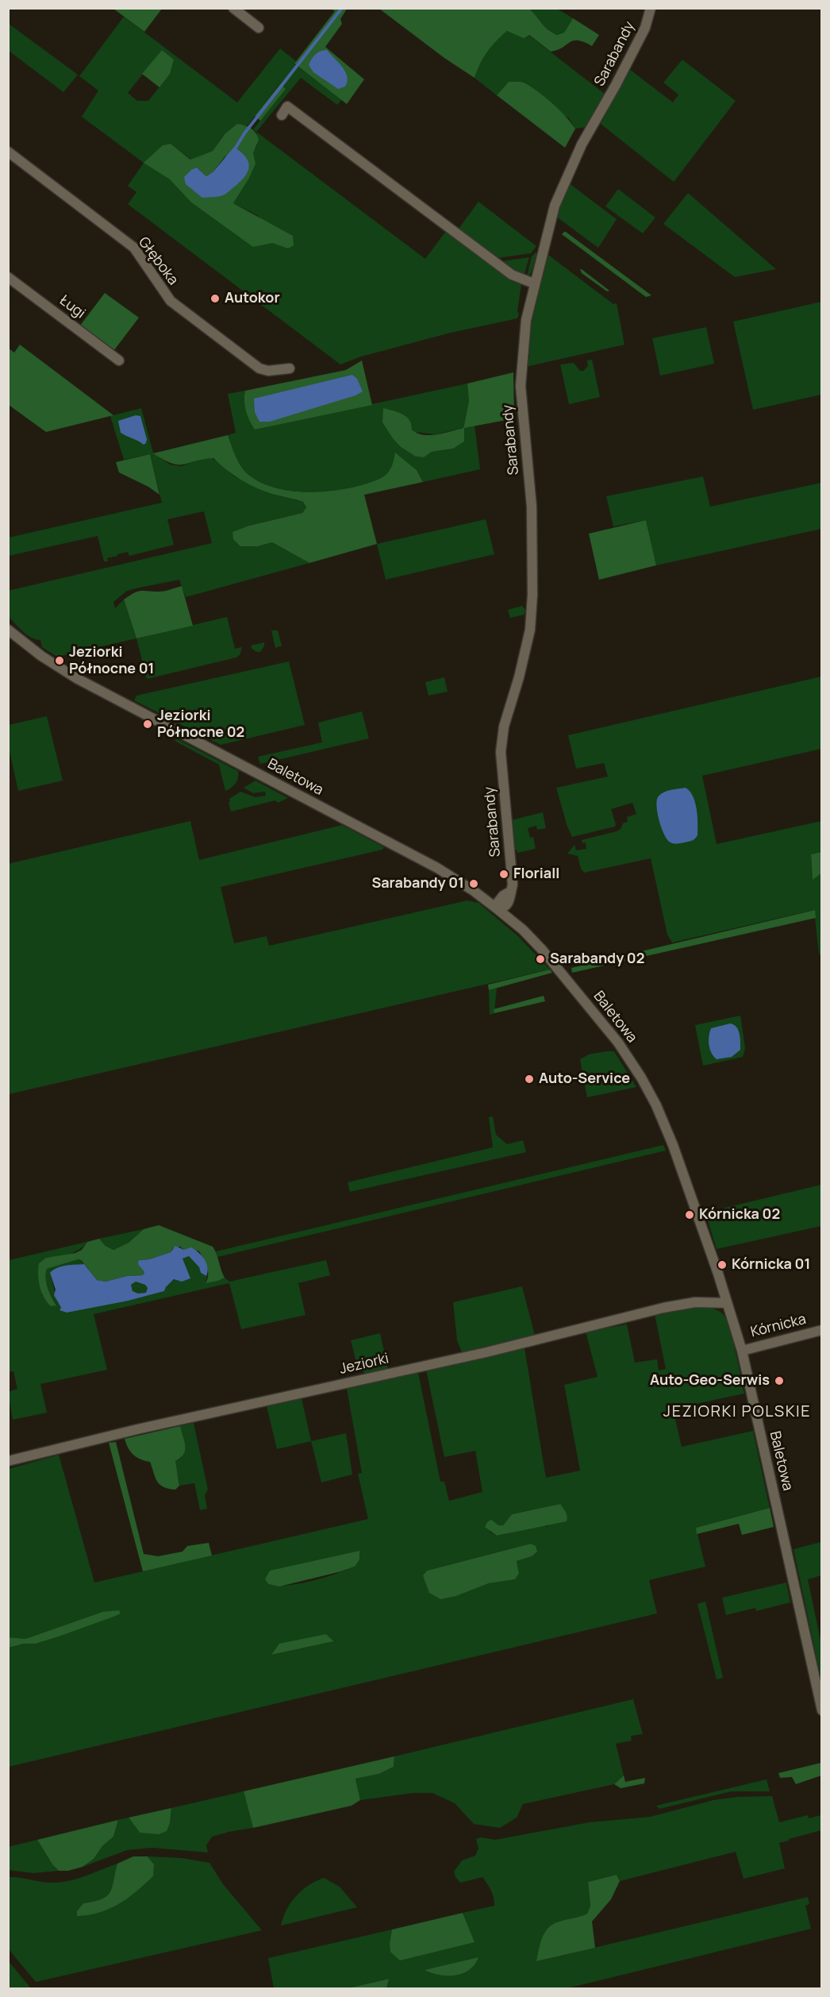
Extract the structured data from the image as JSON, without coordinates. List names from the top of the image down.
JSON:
{
  "streets": {
    "street": [
      "Sarabandy",
      "Głęboka",
      "Ługi",
      "Baletowa",
      "Kórnicka",
      "Jeziorki"
    ]
  },
  "crossings": [
    ["Sarabandy", "Baletowa"],
    ["Baletowa", "Kórnicka"],
    ["Baletowa", "Jeziorki"]
  ],
  "districts": ["JEZIORKI POLSKIE"],
  "places": [
    "Autokor",
    "Jeziorki Północne 01",
    "Jeziorki Północne 02",
    "Floriall",
    "Sarabandy 01",
    "Sarabandy 02",
    "Auto-Service",
    "Kórnicka 02",
    "Kórnicka 01",
    "Auto-Geo-Serwis"
  ]
}
